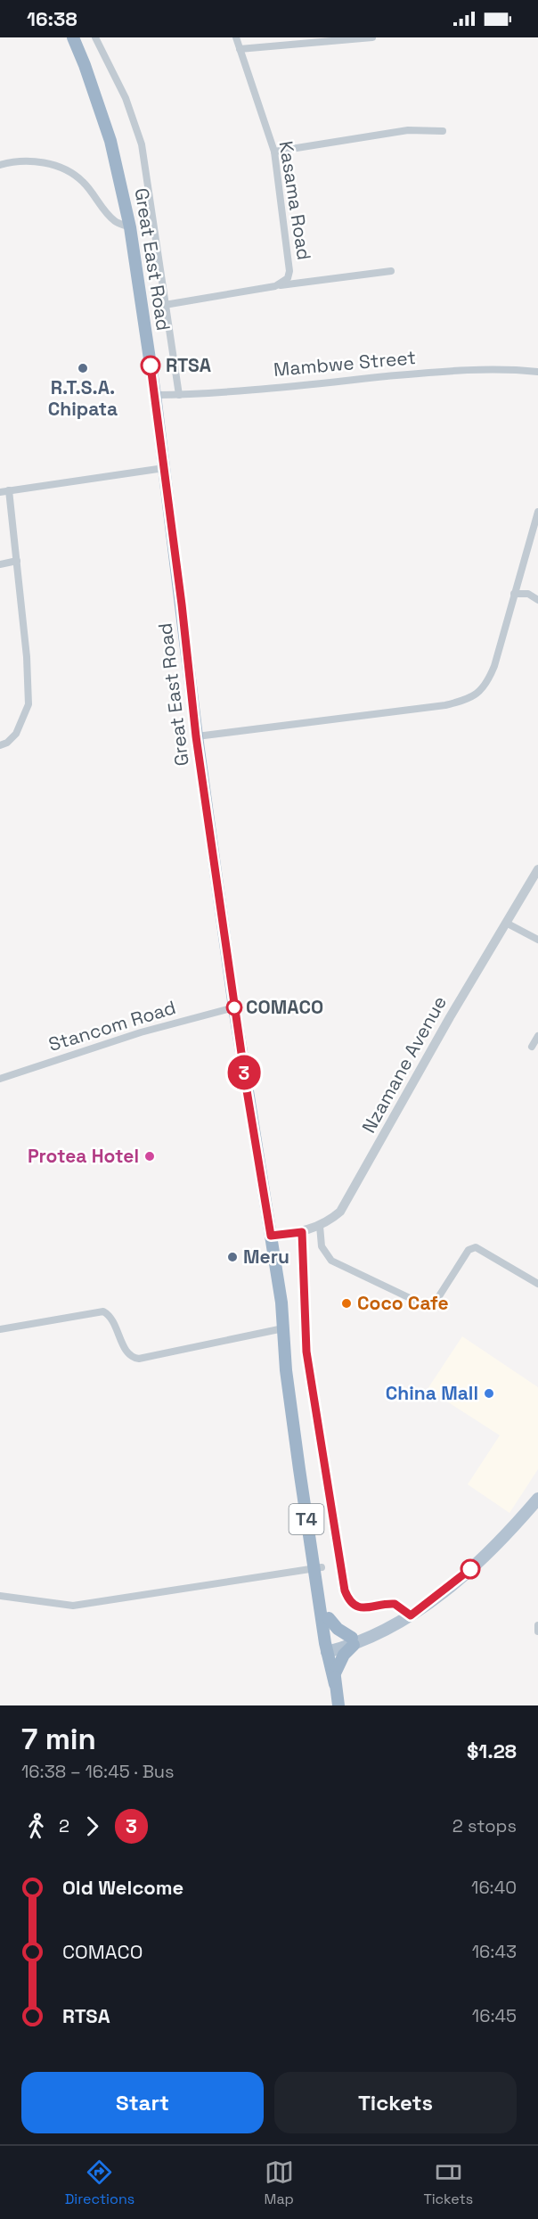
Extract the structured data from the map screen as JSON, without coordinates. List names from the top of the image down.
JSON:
{
  "streets": {
    "highway": ["Great East Road", "T4"],
    "street": [
      "Kasama Road",
      "Mambwe Street",
      "Stancom Road",
      "Nzamane Avenue"
    ]
  },
  "crossings": [
    ["Great East Road", "Mambwe Street"],
    ["Great East Road", "Stancom Road"],
    ["Great East Road", "Nzamane Avenue"],
    ["Great East Road", "T4"]
  ],
  "places": [
    "RTSA",
    "R.T.S.A. Chipata",
    "COMACO",
    "Protea Hotel",
    "Meru",
    "Coco Cafe",
    "China Mall"
  ],
  "lines": ["bus line 3"],
  "page": {
    "status": "16:38",
    "on_map": "3",
    "heading": ["7 min", "16:38 – 16:45 · Bus", "$1.28"],
    "legs": ["2", "3", "2 stops"],
    "list": [
      {
        "name": "Old Welcome",
        "value": "16:40"
      },
      {
        "name": "COMACO",
        "value": "16:43"
      },
      {
        "name": "RTSA",
        "value": "16:45"
      }
    ],
    "buttons": ["Start", "Tickets"],
    "tabs": ["Directions", "Map", "Tickets"]
  }
}
